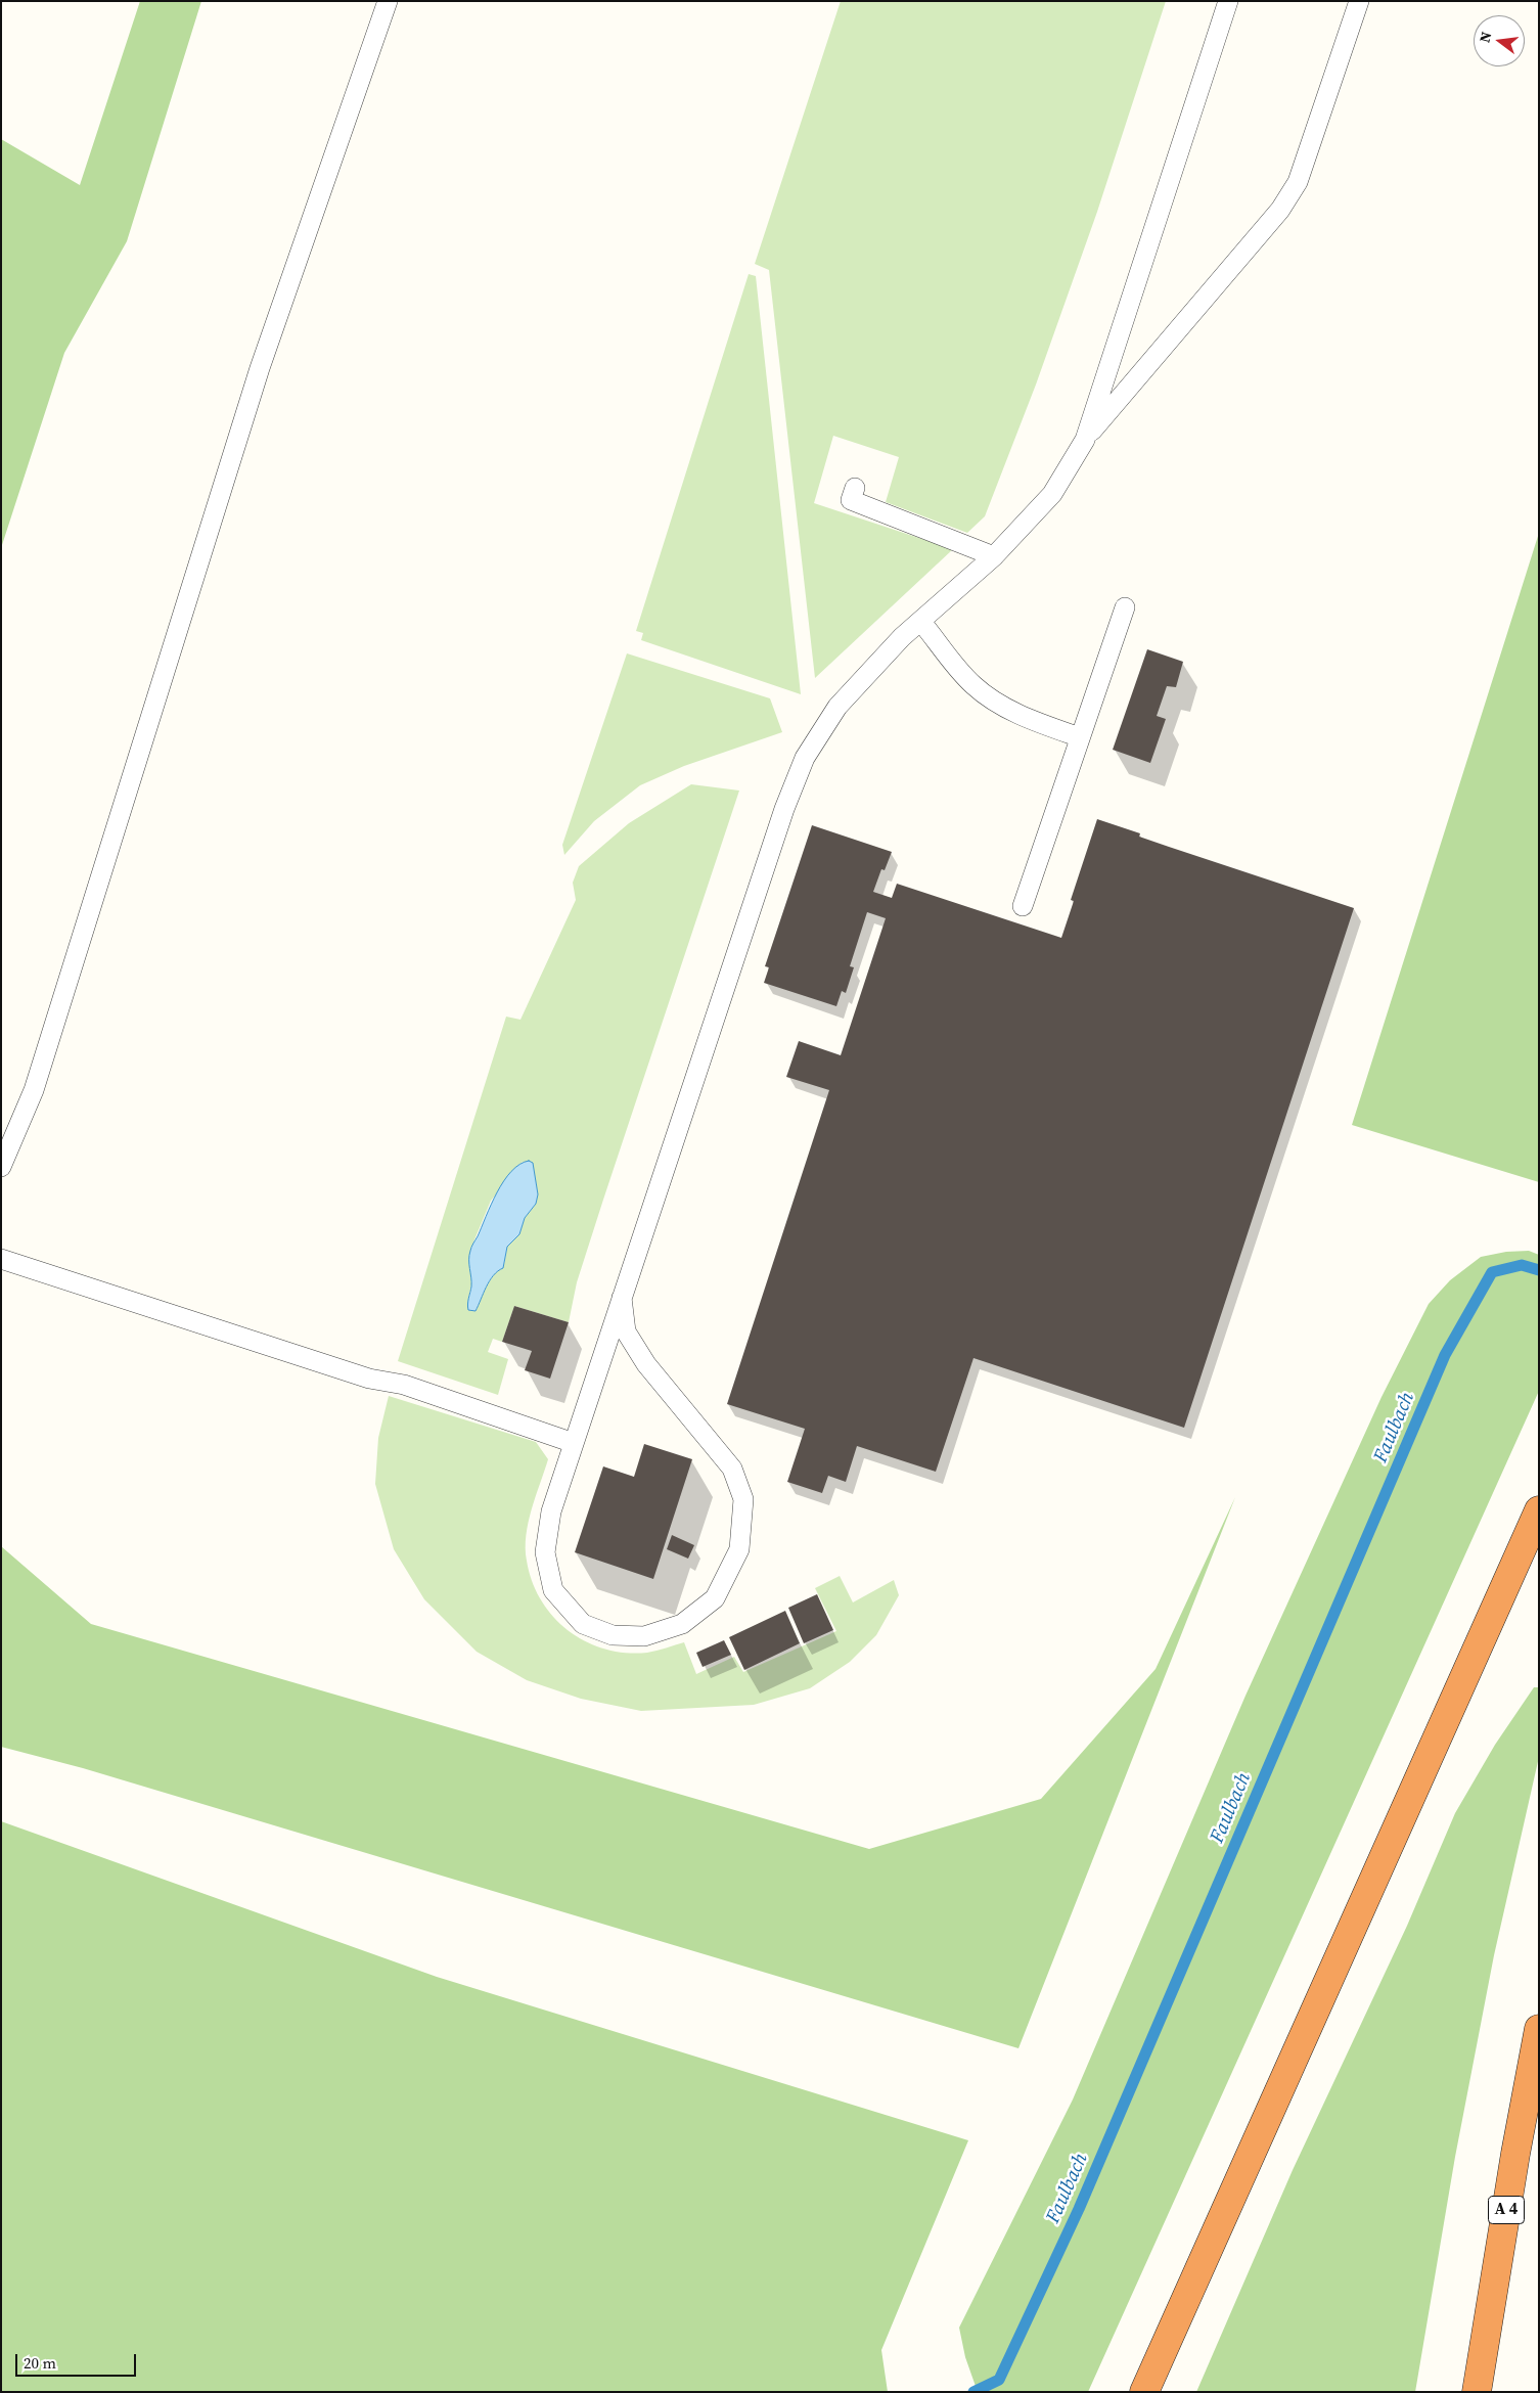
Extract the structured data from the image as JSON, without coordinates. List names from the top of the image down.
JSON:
{
  "streets": {
    "highway": ["A 4"]
  },
  "water": ["Faulbach"],
  "scale_bar": "20 m",
  "north": "left"
}
